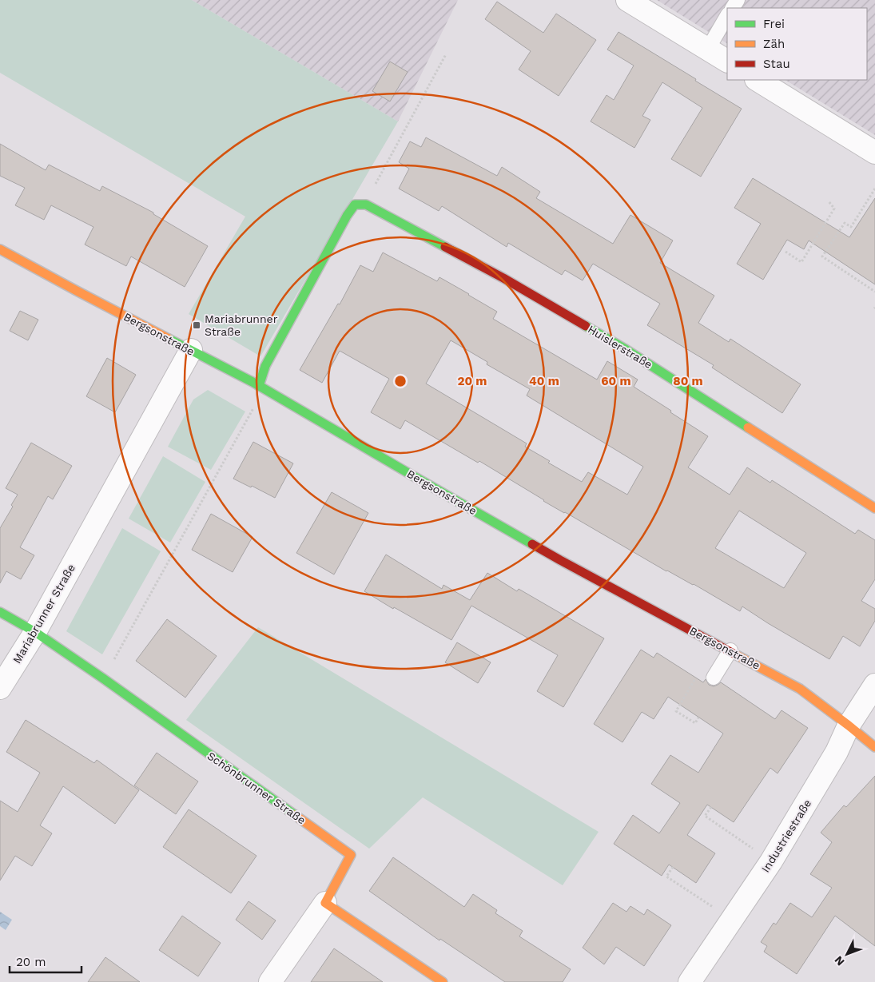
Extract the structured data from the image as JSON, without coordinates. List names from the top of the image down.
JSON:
{
  "streets": {
    "street": [
      "Bergsonstraße",
      "Huislerstraße",
      "Mariabrunner Straße",
      "Schönbrunner Straße",
      "Industriestraße"
    ]
  },
  "crossings": [
    ["Bergsonstraße", "Huislerstraße"],
    ["Bergsonstraße", "Mariabrunner Straße"],
    ["Bergsonstraße", "Industriestraße"],
    ["Mariabrunner Straße", "Schönbrunner Straße"]
  ],
  "places": {
    "transit": ["Mariabrunner Straße"]
  },
  "legend": ["Frei", "Zäh", "Stau"],
  "scale_bar": "20 m",
  "north": "bottom left",
  "rings": [
    "20 m",
    "40 m",
    "60 m",
    "80 m"
  ]
}
